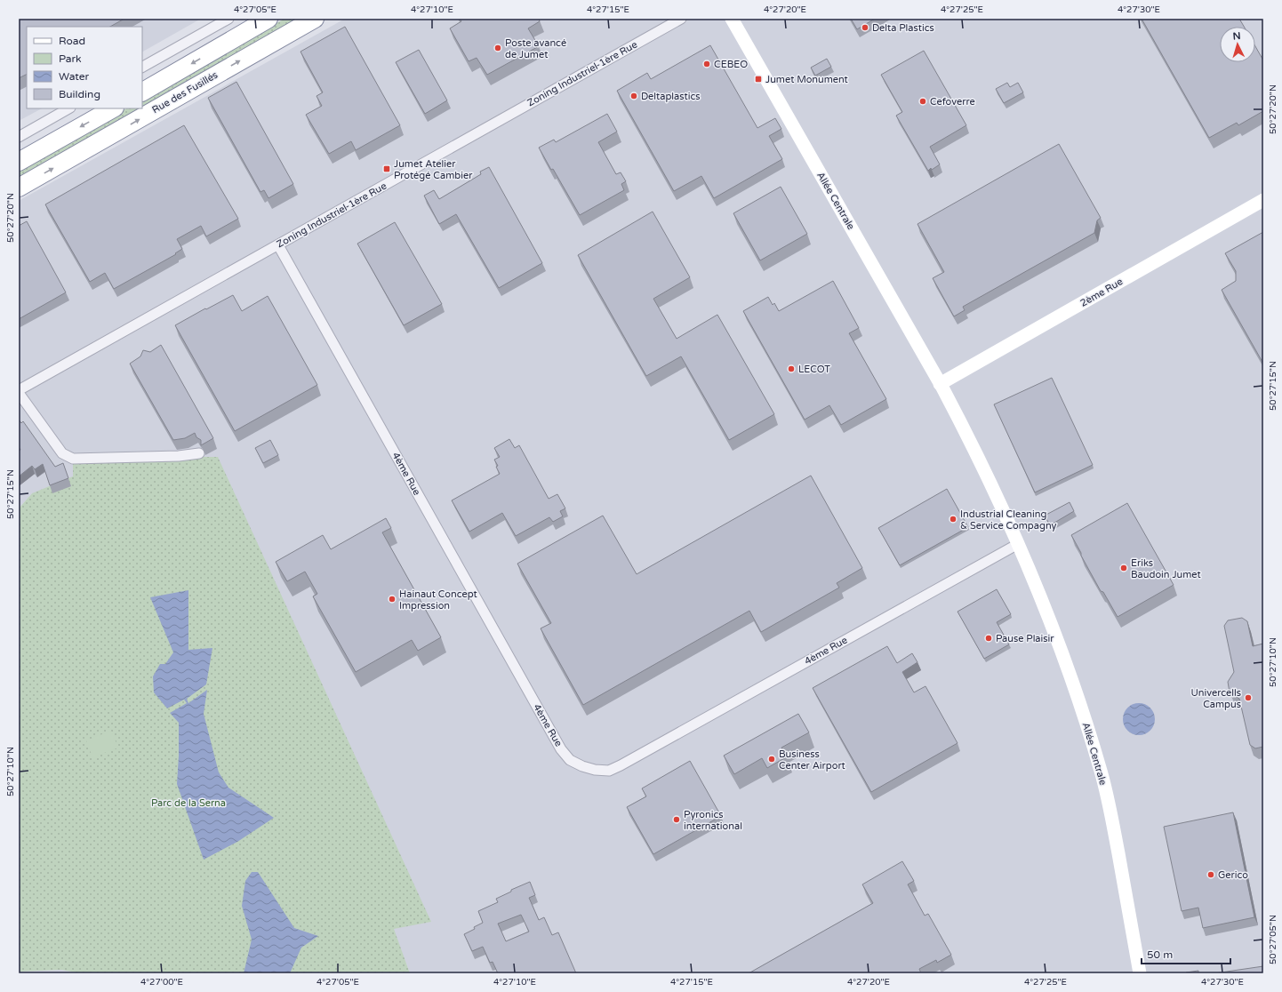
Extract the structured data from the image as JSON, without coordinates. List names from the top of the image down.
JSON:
{
  "streets": {
    "highway": ["Rue des Fusillés"],
    "street": [
      "Zoning Industriel-1ère Rue",
      "Allée Centrale",
      "2ème Rue",
      "4ème Rue"
    ]
  },
  "crossings": [
    ["Zoning Industriel-1ère Rue", "4ème Rue"],
    ["Allée Centrale", "2ème Rue"],
    ["Allée Centrale", "4ème Rue"]
  ],
  "parks": ["Parc de la Serna"],
  "places": {
    "other": [
      "Delta Plastics",
      "Poste avancé de Jumet",
      "CEBEO",
      "Deltaplastics",
      "Cefoverre",
      "LECOT",
      "Industrial Cleaning & Service Compagny",
      "Eriks Baudoin Jumet",
      "Hainaut Concept Impression",
      "Pause Plaisir",
      "Univercells Campus",
      "Business Center Airport",
      "Pyronics international",
      "Gerico"
    ],
    "transit": ["Jumet Monument", "Jumet Atelier Protégé Cambier"]
  },
  "legend": [
    "Road",
    "Park",
    "Water",
    "Building"
  ],
  "scale_bar": "50 m",
  "north": "top",
  "coordinates": [
    "4°27'05\"E",
    "4°27'10\"E",
    "4°27'15\"E",
    "4°27'20\"E",
    "4°27'25\"E",
    "4°27'30\"E",
    "50°27'20\"N",
    "50°27'15\"N",
    "50°27'10\"N",
    "50°27'05\"N",
    "4°27'00\"E"
  ]
}
